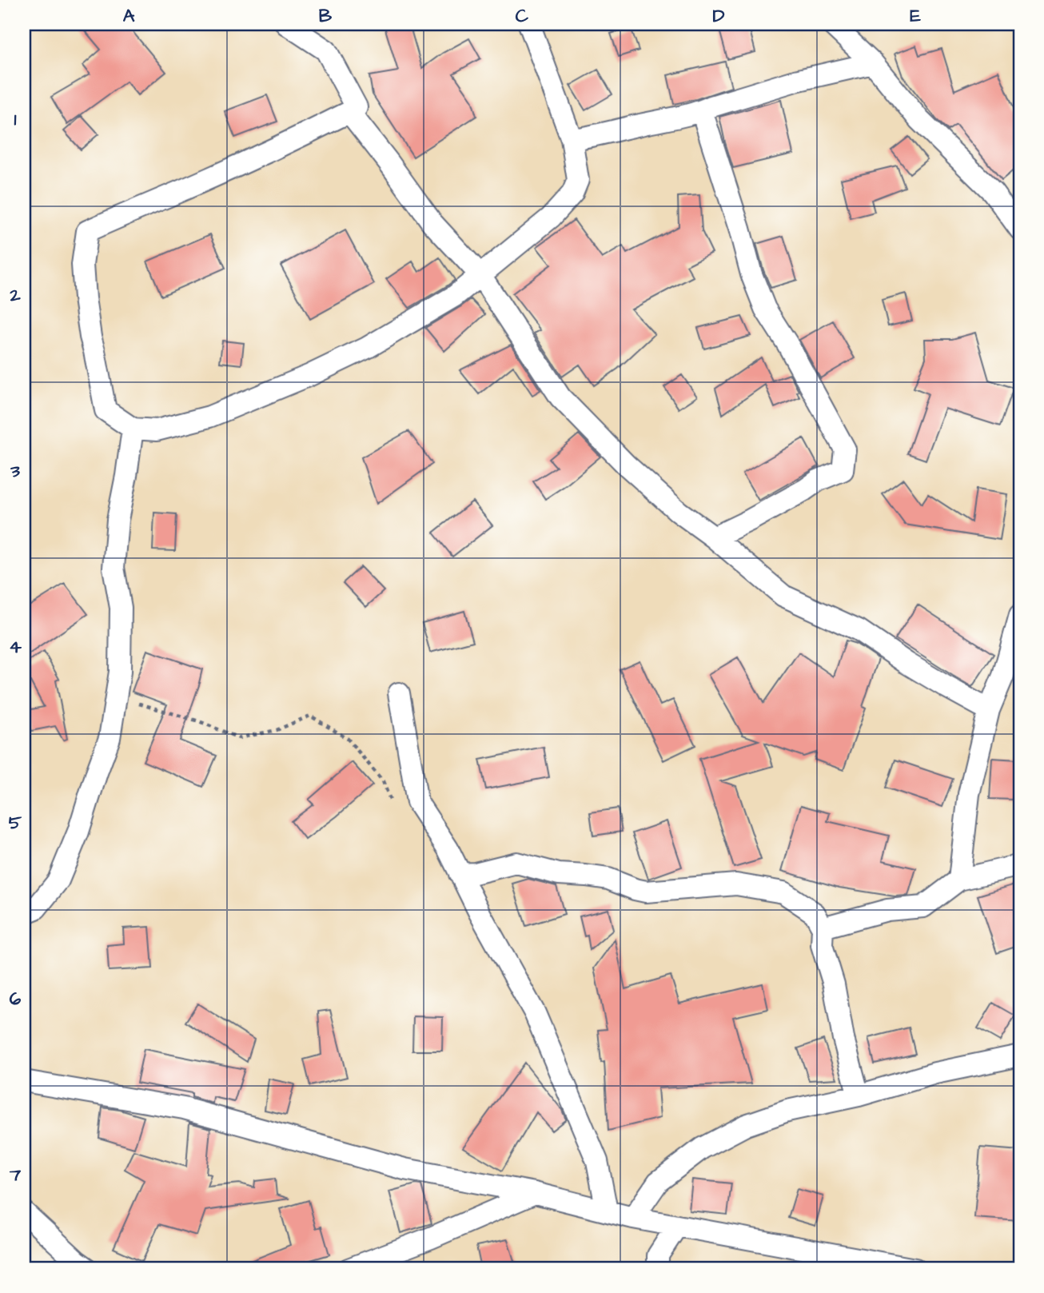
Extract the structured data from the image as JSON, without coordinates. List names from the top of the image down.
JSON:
{
  "grid": {
    "columns": [
      "A",
      "B",
      "C",
      "D",
      "E"
    ],
    "rows": [
      "1",
      "2",
      "3",
      "4",
      "5",
      "6",
      "7"
    ]
  }
}
